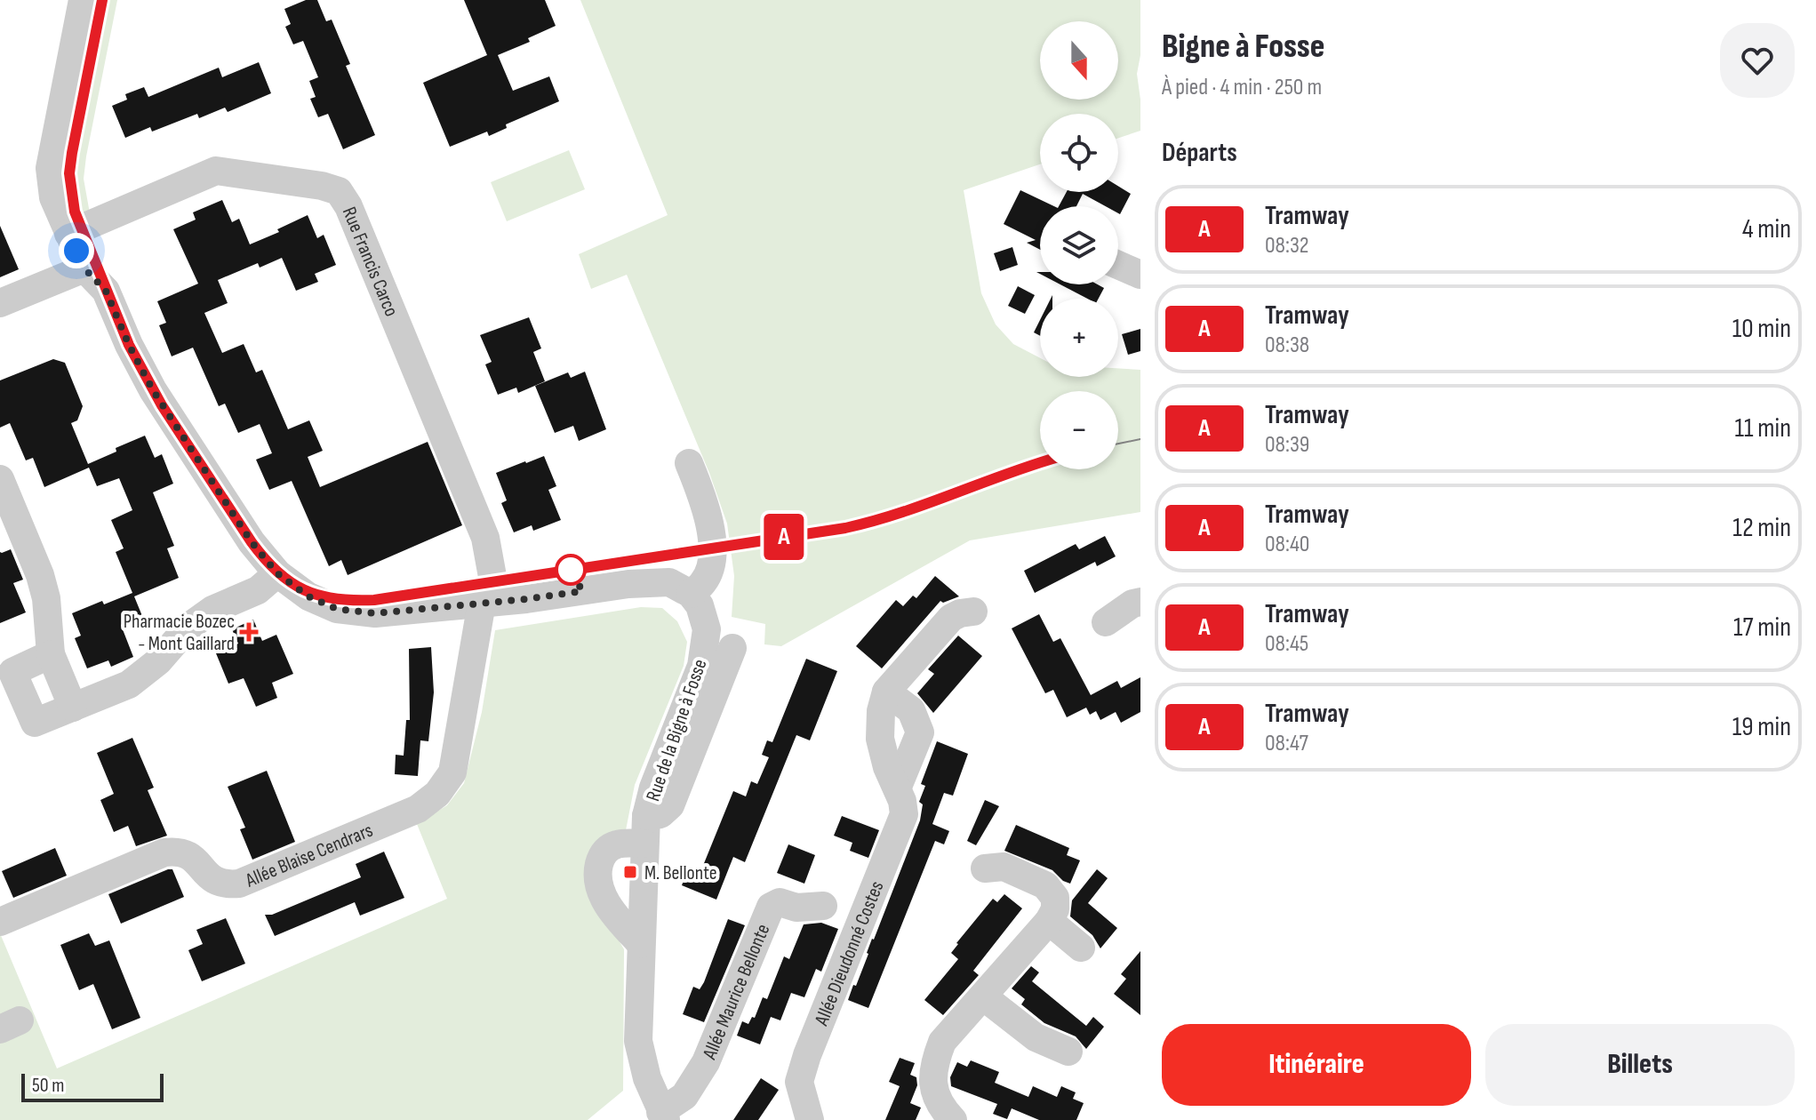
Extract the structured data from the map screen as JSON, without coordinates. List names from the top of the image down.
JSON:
{
  "streets": {
    "street": [
      "Rue Francis Carco",
      "Rue de la Bigne à Fosse",
      "Allée Blaise Cendrars",
      "Allée Dieudonné Costes",
      "Allée Maurice Bellonte"
    ]
  },
  "crossings": [
    ["Rue Francis Carco", "Allée Blaise Cendrars"],
    ["Rue de la Bigne à Fosse", "Allée Maurice Bellonte"]
  ],
  "places": {
    "health": ["Pharmacie Bozec - Mont Gaillard"],
    "transit": ["M. Bellonte"]
  },
  "lines": ["tram line A"],
  "scale_bar": "50 m",
  "north": "bottom",
  "page": {
    "on_map": "A",
    "heading": [
      ["Bigne à Fosse", "À pied · 4 min · 250 m"],
      "Départs"
    ],
    "map_buttons": ["+", "−"],
    "list": [
      {
        "mark": "A",
        "name": "Tramway",
        "note": "08:32",
        "value": "4 min"
      },
      {
        "mark": "A",
        "name": "Tramway",
        "note": "08:38",
        "value": "10 min"
      },
      {
        "mark": "A",
        "name": "Tramway",
        "note": "08:39",
        "value": "11 min"
      },
      {
        "mark": "A",
        "name": "Tramway",
        "note": "08:40",
        "value": "12 min"
      },
      {
        "mark": "A",
        "name": "Tramway",
        "note": "08:45",
        "value": "17 min"
      },
      {
        "mark": "A",
        "name": "Tramway",
        "note": "08:47",
        "value": "19 min"
      }
    ],
    "buttons": ["Itinéraire", "Billets"],
    "scale": "50 m"
  }
}
